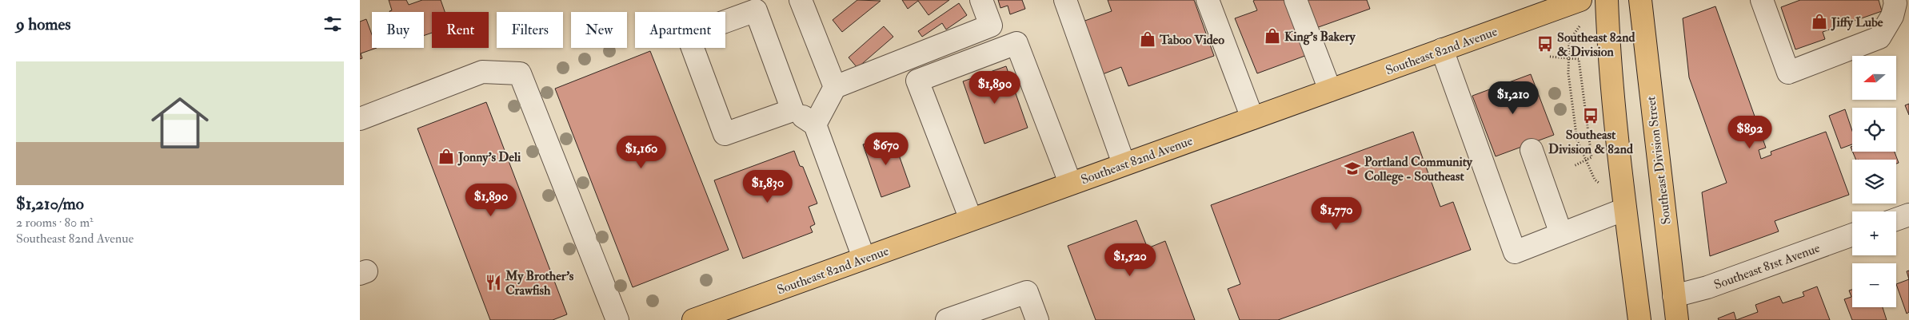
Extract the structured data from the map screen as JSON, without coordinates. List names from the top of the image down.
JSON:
{
  "streets": {
    "main road": ["Southeast 82nd Avenue", "Southeast Division Street"],
    "street": ["Southeast 81st Avenue"]
  },
  "crossings": [
    ["Southeast Division Street", "Southeast 81st Avenue"]
  ],
  "places": {
    "shop": [
      "Jiffy Lube",
      "King's Bakery",
      "Taboo Video",
      "Jonny's Deli"
    ],
    "bus stop": ["Southeast 82nd & Division", "Southeast Division & 82nd"],
    "school or university": ["Portland Community College - Southeast"],
    "restaurant": ["My Brother's Crawfish"]
  },
  "north": "left",
  "page": {
    "heading": "9 homes",
    "chip": [
      "Buy",
      "Rent",
      "Filters",
      "New",
      "Apartment"
    ],
    "list": [
      {
        "name": "$1,210/mo",
        "note": "2 rooms · 80 m² · Southeast 82nd Avenue"
      }
    ],
    "map_buttons": ["+", "−"],
    "price": [
      "$1,890",
      "$1,210",
      "$892",
      "$670",
      "$1,160",
      "$1,830",
      "$1,890",
      "$1,770",
      "$1,520"
    ]
  }
}
